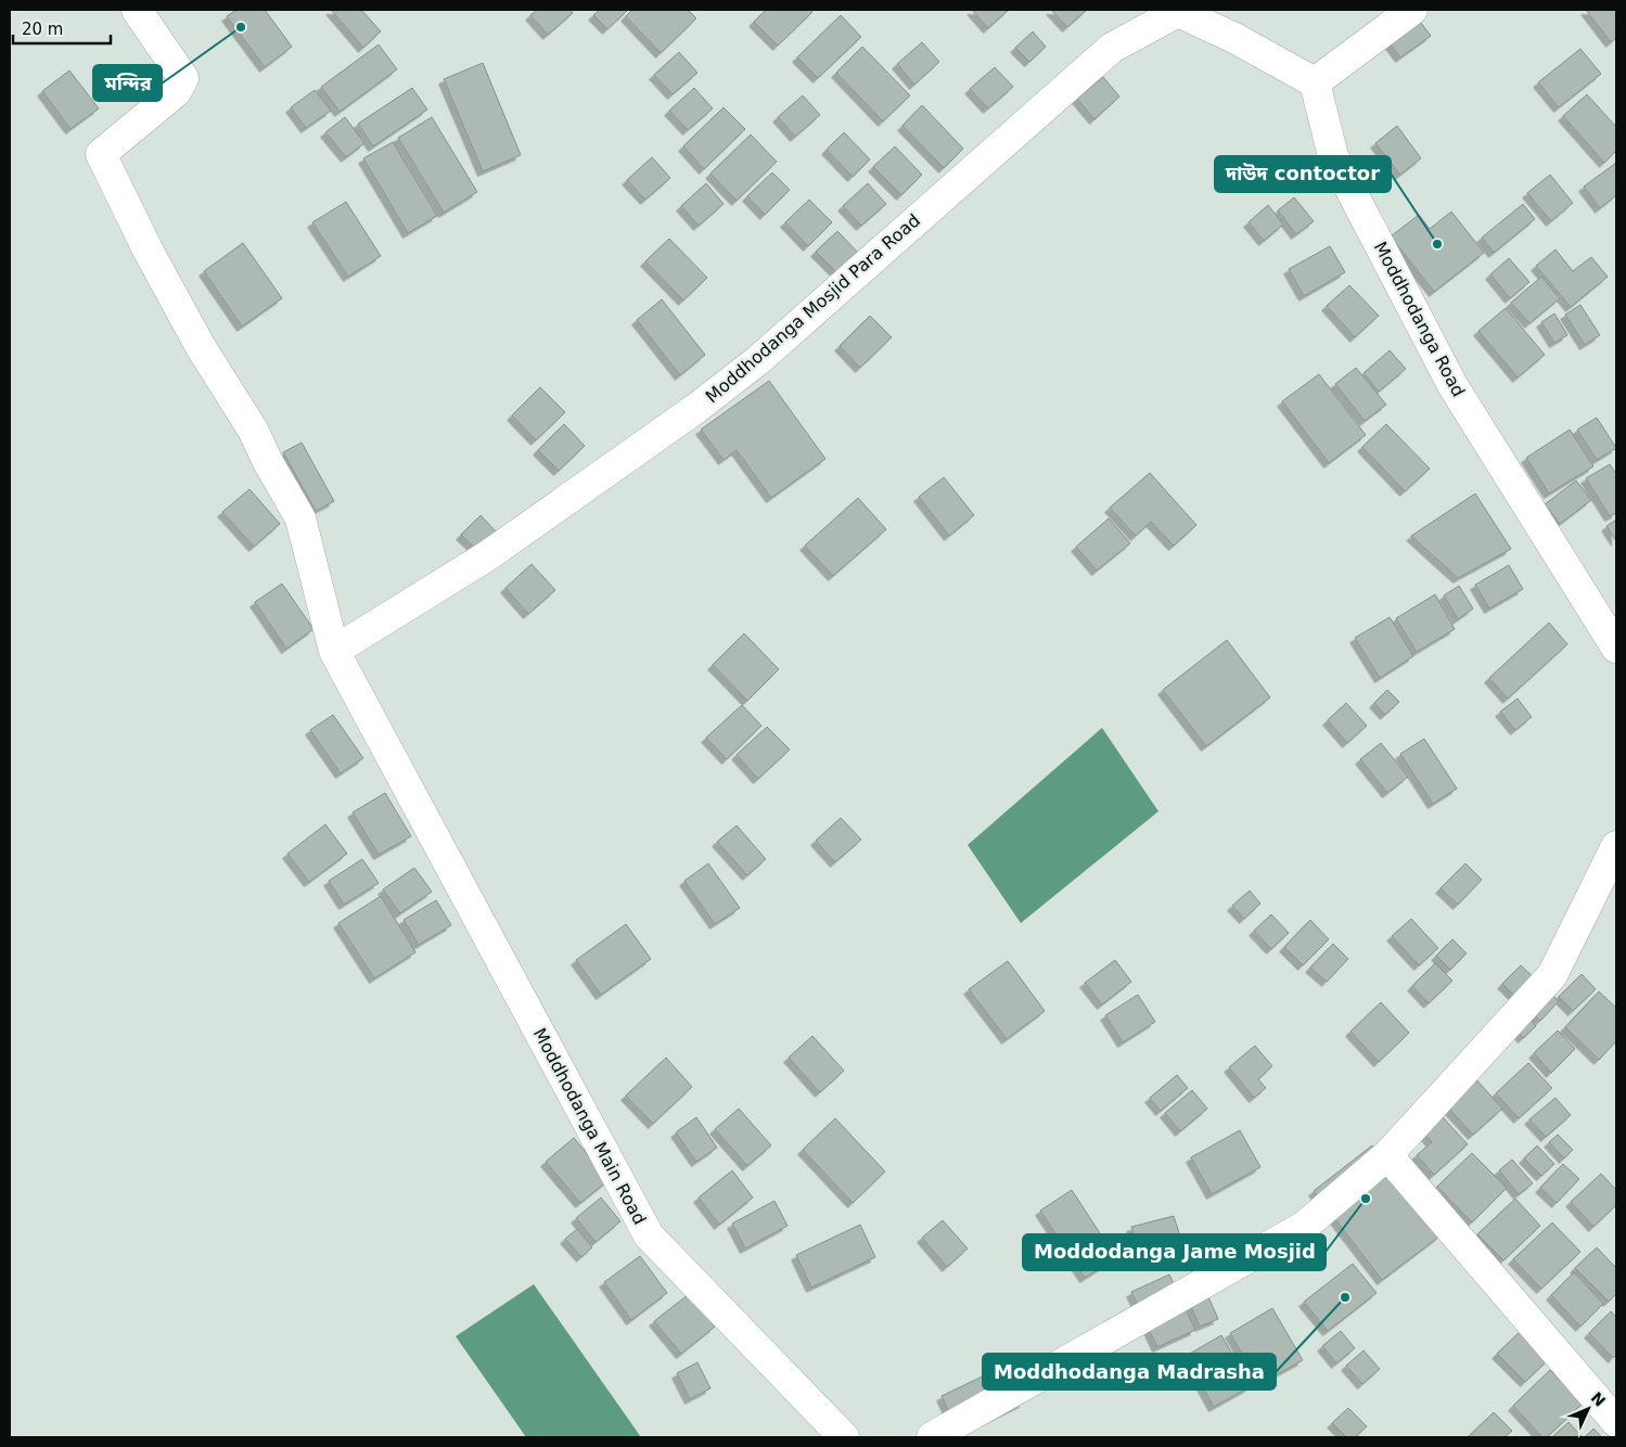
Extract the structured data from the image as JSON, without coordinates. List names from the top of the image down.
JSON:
{
  "streets": {
    "street": ["Moddhodanga Mosjid Para Road", "Moddhodanga Road", "Moddhodanga Main Road"]
  },
  "crossings": [
    ["Moddhodanga Mosjid Para Road", "Moddhodanga Road"],
    ["Moddhodanga Mosjid Para Road", "Moddhodanga Main Road"]
  ],
  "places": [
    "মন্দির",
    "দাউদ contoctor",
    "Moddodanga Jame Mosjid",
    "Moddhodanga Madrasha"
  ],
  "scale_bar": "20 m",
  "north": "top right"
}
